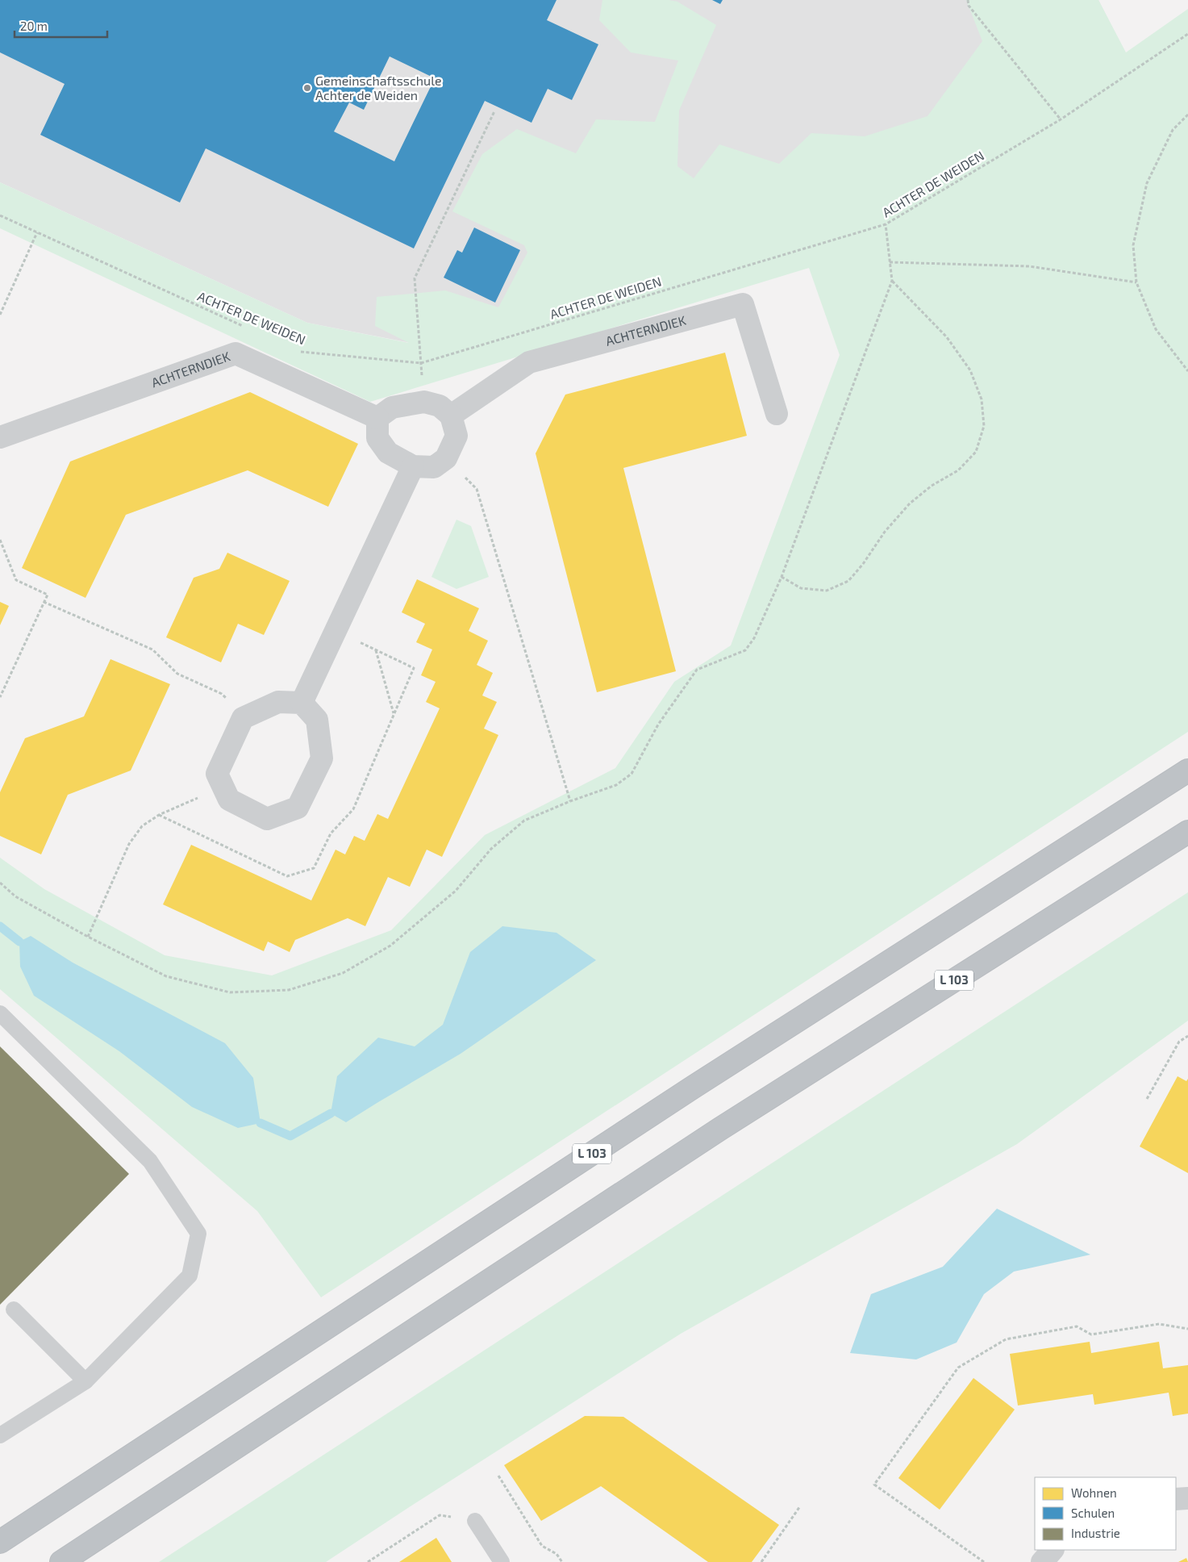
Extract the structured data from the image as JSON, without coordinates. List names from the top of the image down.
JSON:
{
  "streets": {
    "highway": ["L 103"],
    "street": ["ACHTERNDIEK"],
    "path": ["ACHTER DE WEIDEN"]
  },
  "places": ["Gemeinschaftsschule Achter de Weiden"],
  "legend": ["Wohnen", "Schulen", "Industrie"],
  "scale_bar": "20 m"
}
